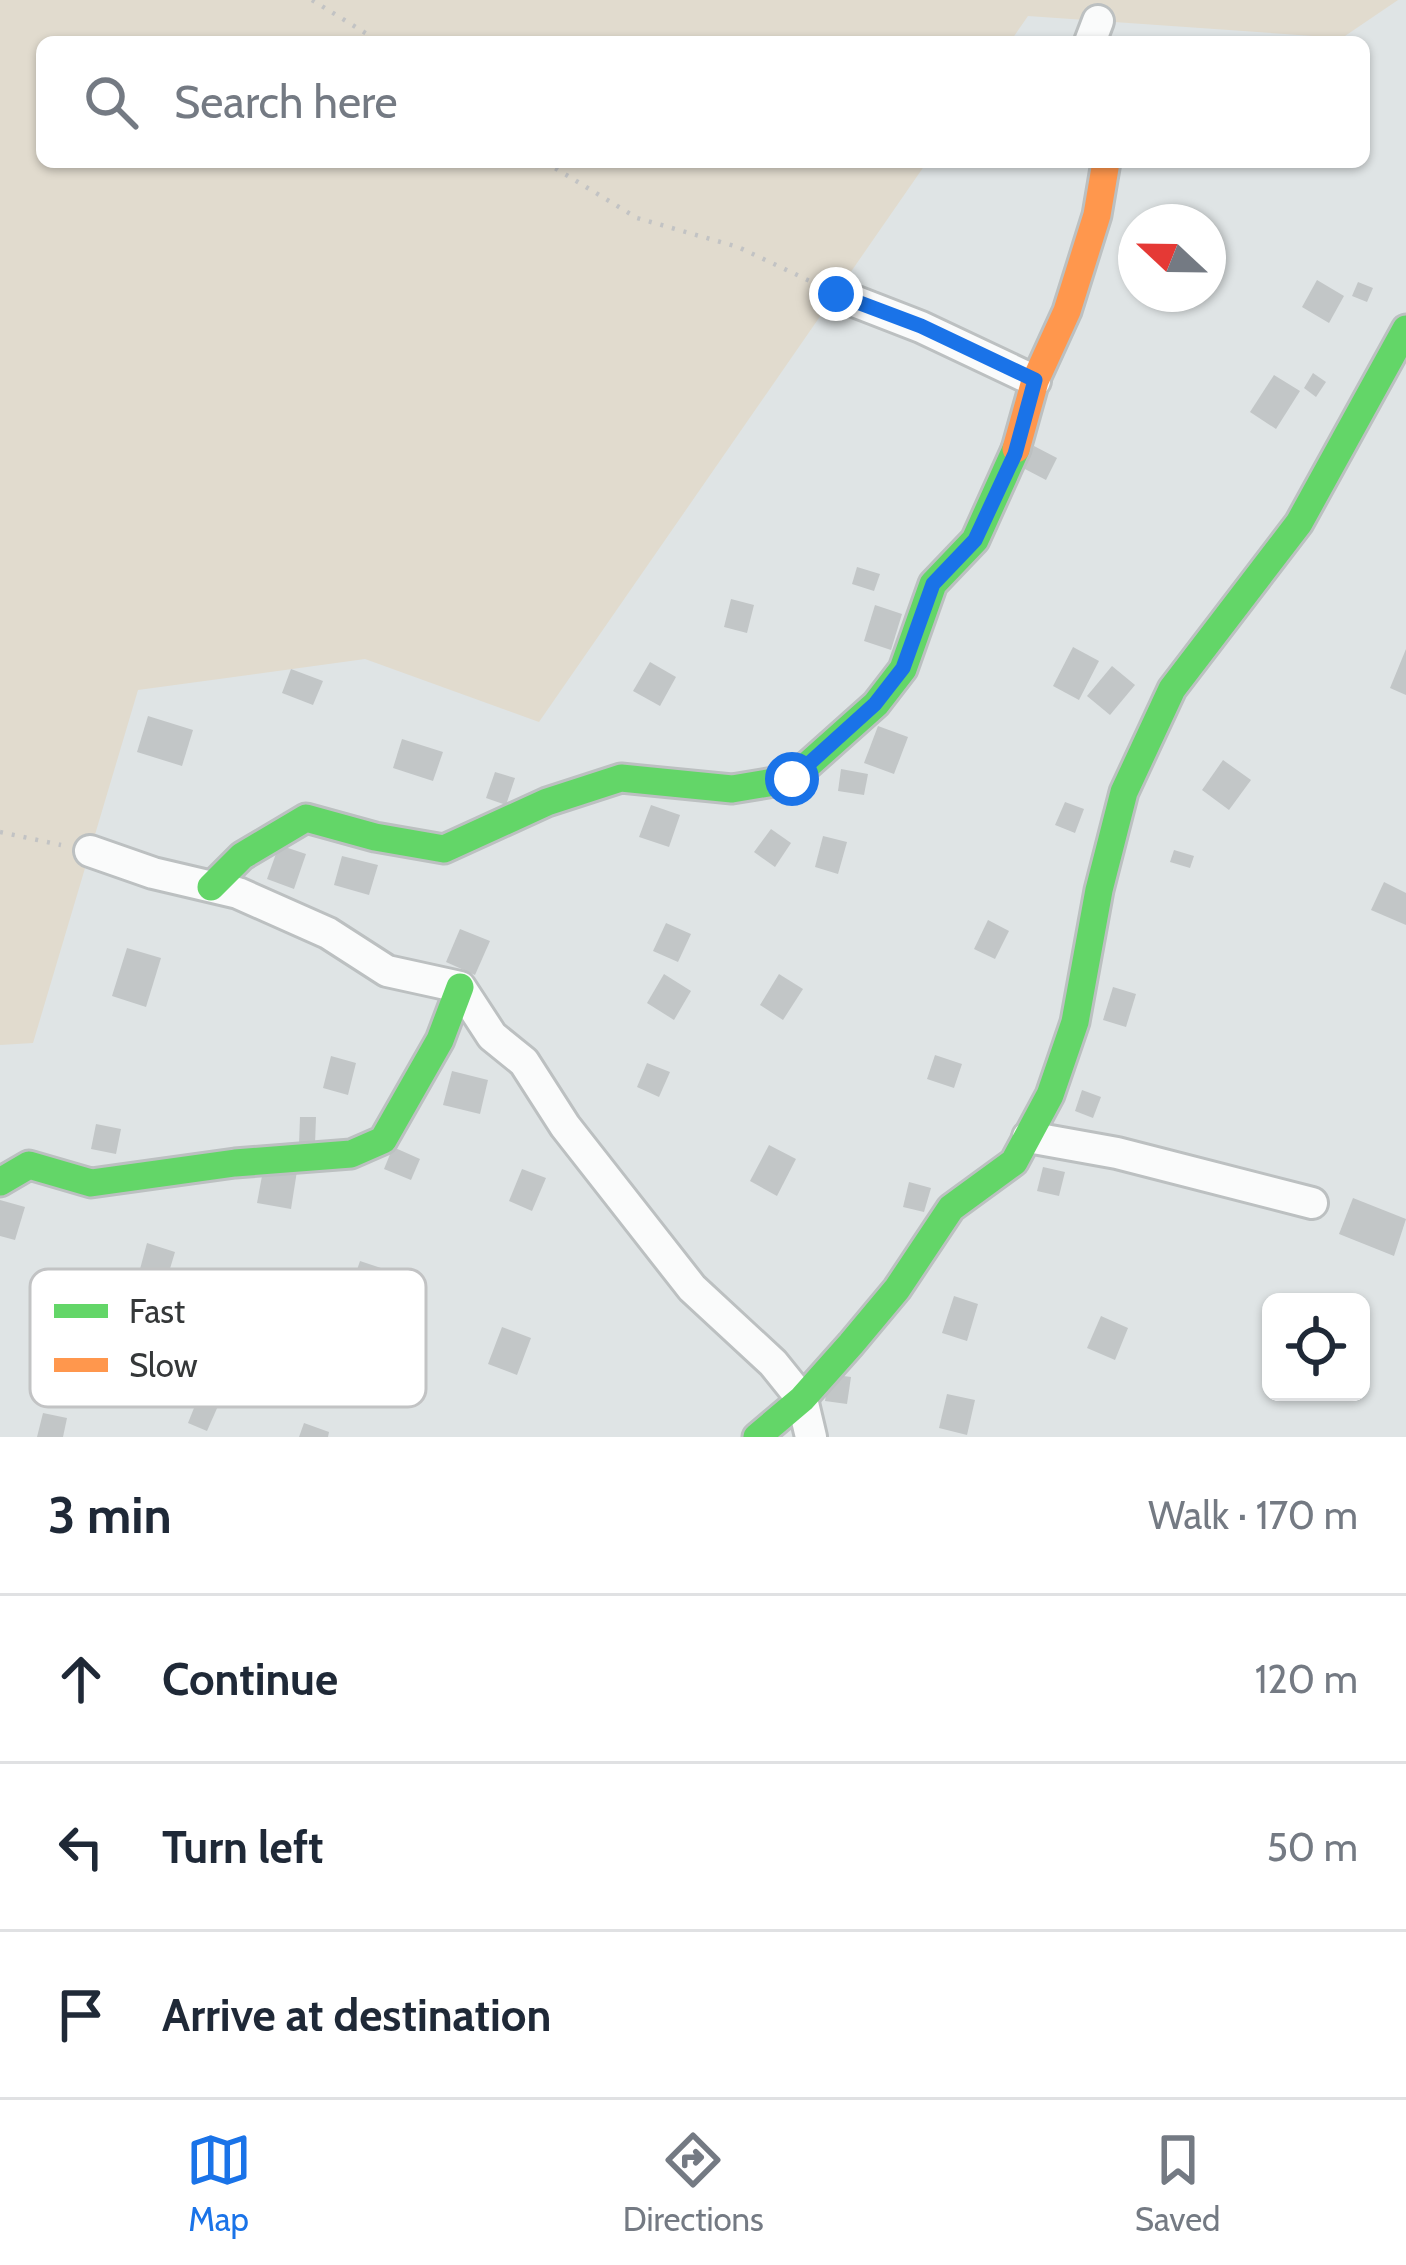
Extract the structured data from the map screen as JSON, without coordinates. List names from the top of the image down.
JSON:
{
  "legend": ["Fast", "Slow"],
  "north": "left",
  "page": {
    "search": "Search here",
    "heading": ["3 min", "Walk · 170 m"],
    "list": [
      ["Continue", "120 m"],
      ["Turn left", "50 m"],
      "Arrive at destination"
    ],
    "nav": ["Map", "Directions", "Saved"]
  }
}
